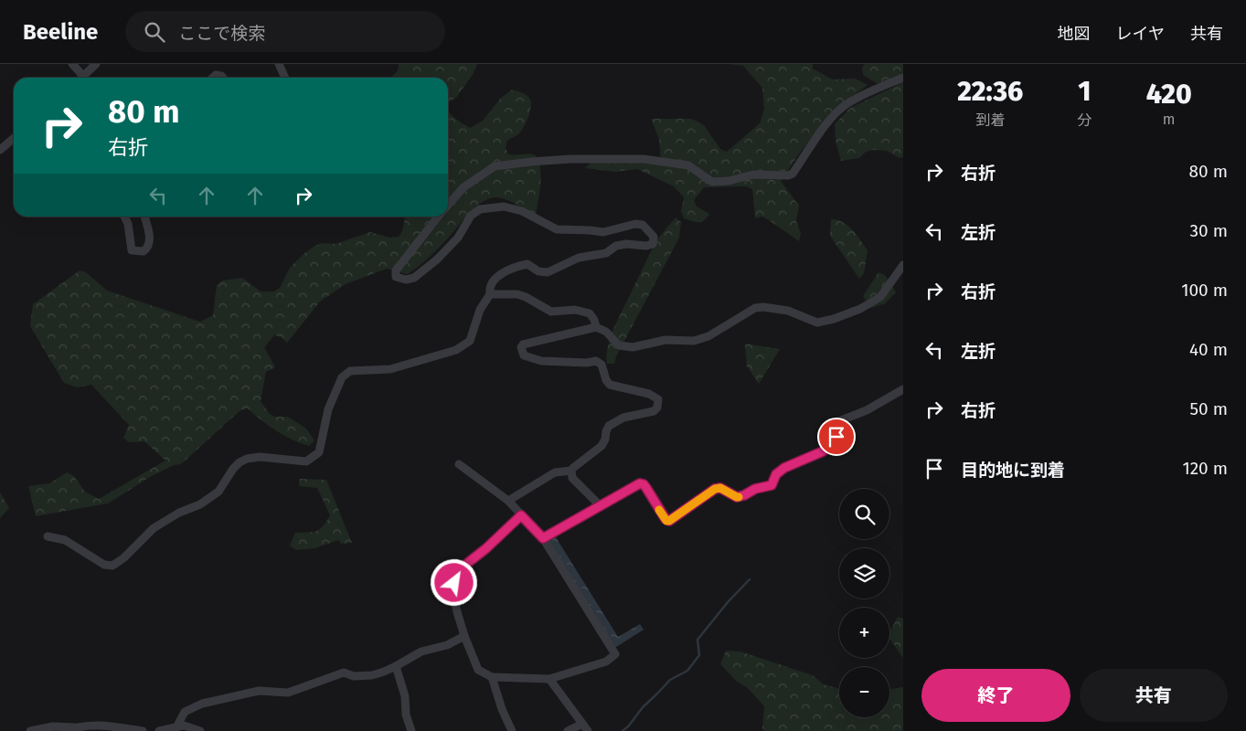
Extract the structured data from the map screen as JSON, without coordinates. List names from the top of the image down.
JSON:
{
  "page": {
    "header": "Beeline",
    "search": "ここで検索",
    "nav": ["地図", "レイヤ", "共有"],
    "eta": [
      "22:36",
      "到着",
      "1",
      "分",
      "420",
      "m"
    ],
    "turn": ["80 m", "右折"],
    "list": [
      {
        "name": "右折",
        "value": "80 m"
      },
      {
        "name": "左折",
        "value": "30 m"
      },
      {
        "name": "右折",
        "value": "100 m"
      },
      {
        "name": "左折",
        "value": "40 m"
      },
      {
        "name": "右折",
        "value": "50 m"
      },
      {
        "name": "目的地に到着",
        "value": "120 m"
      }
    ],
    "map_buttons": ["+", "−"],
    "buttons": ["終了", "共有"]
  }
}
